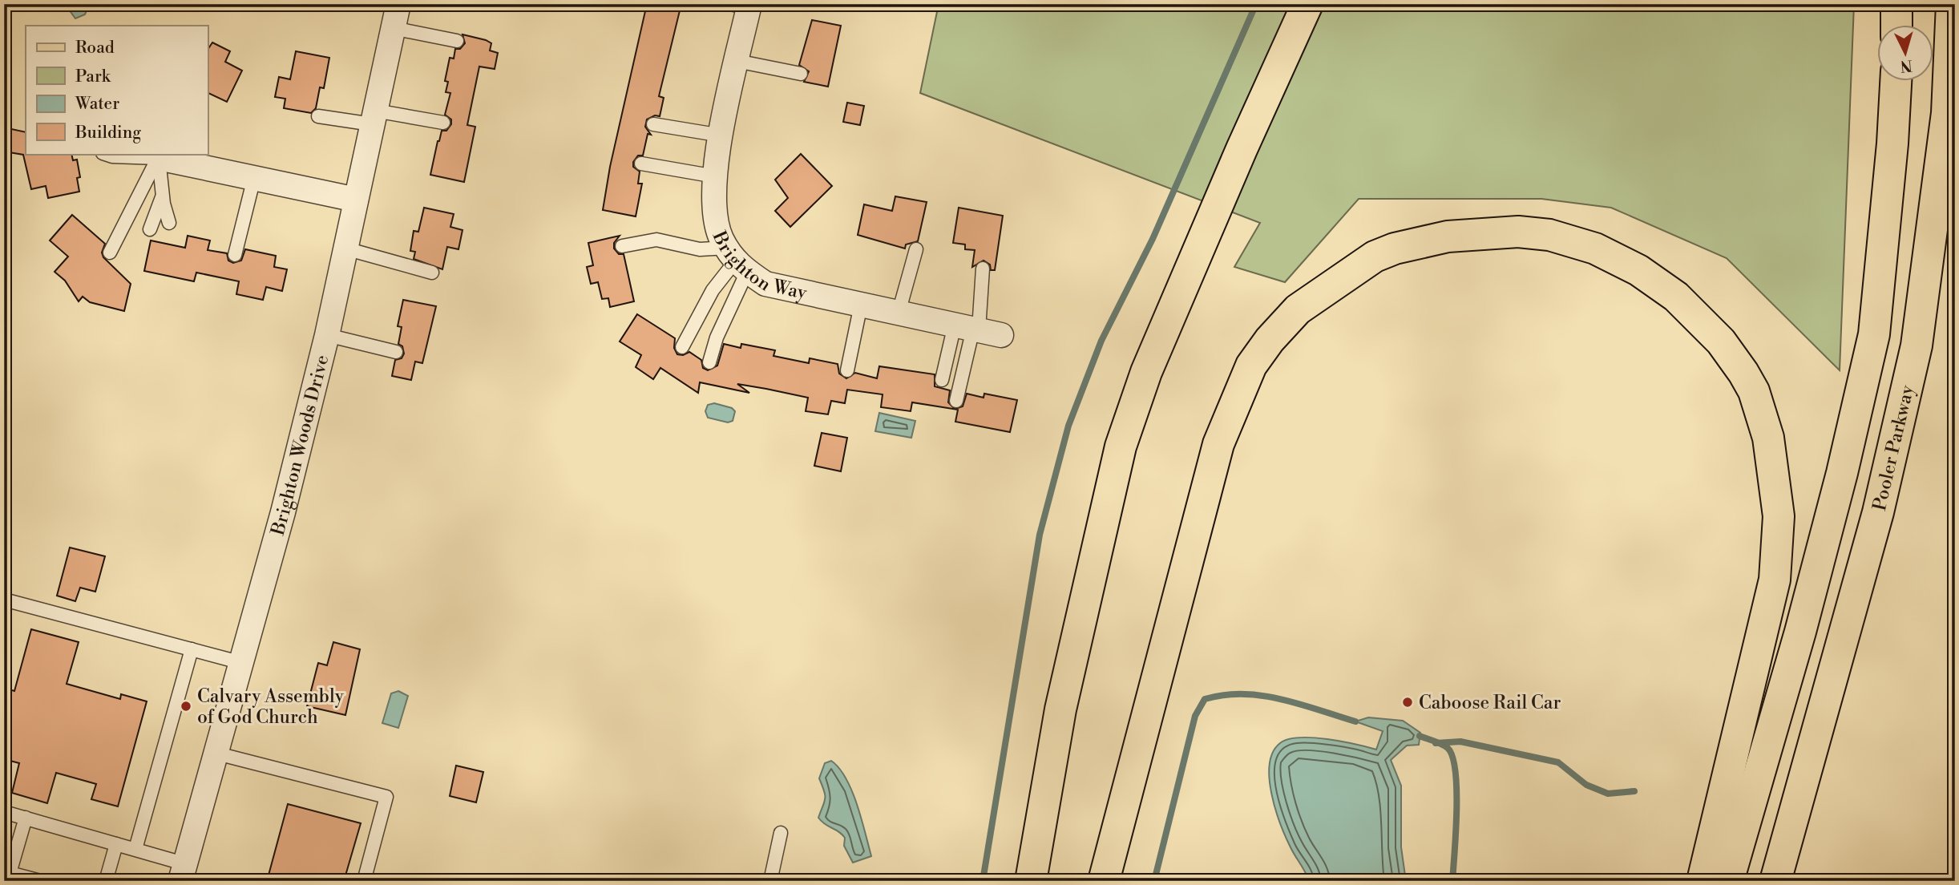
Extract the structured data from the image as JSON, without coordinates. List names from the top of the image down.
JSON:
{
  "streets": {
    "main road": ["Pooler Parkway"],
    "street": ["Brighton Way", "Brighton Woods Drive"]
  },
  "places": ["Caboose Rail Car", "Calvary Assembly of God Church"],
  "legend": [
    "Road",
    "Park",
    "Water",
    "Building"
  ],
  "north": "bottom"
}
